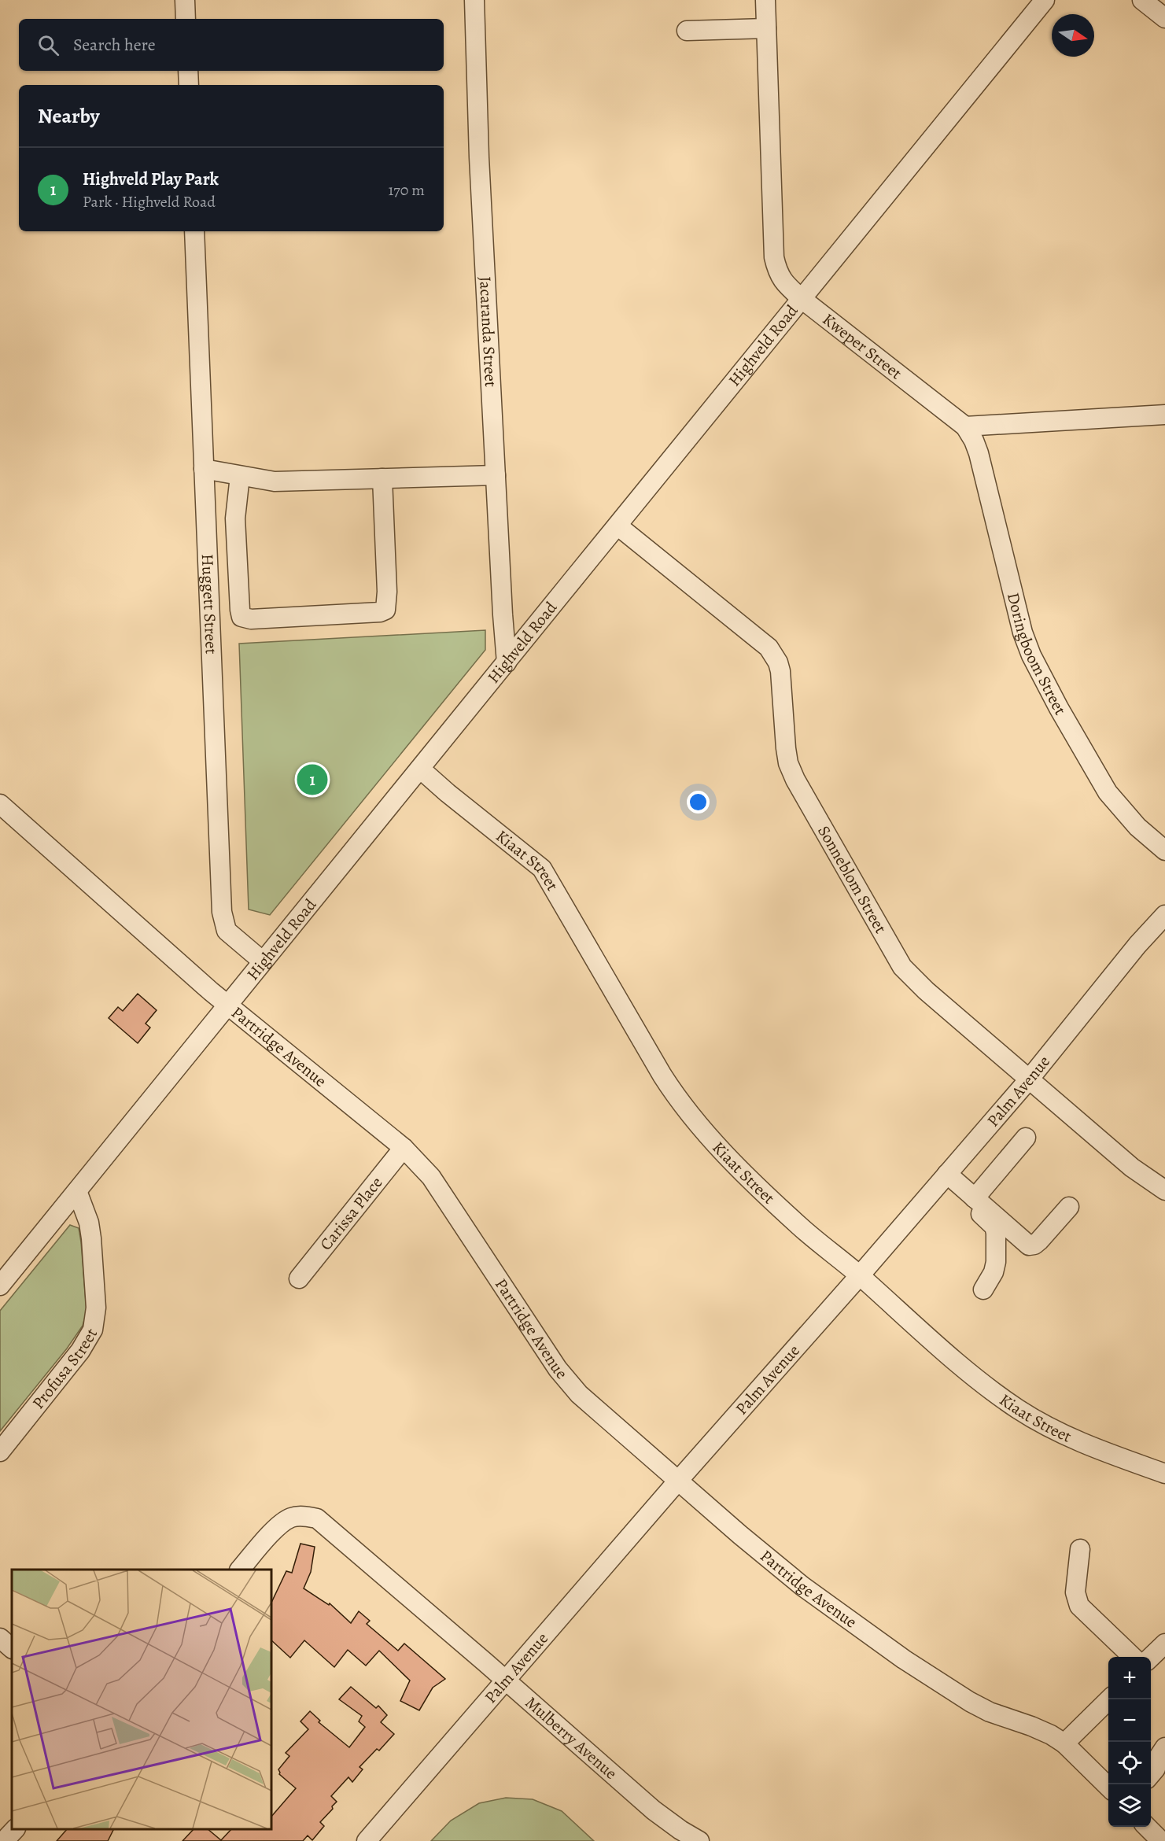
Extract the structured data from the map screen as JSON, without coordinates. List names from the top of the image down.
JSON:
{
  "streets": {
    "street": [
      "Jacaranda Street",
      "Highveld Road",
      "Kweper Street",
      "Huggett Street",
      "Doringboom Street",
      "Kiaat Street",
      "Sonneblom Street",
      "Partridge Avenue",
      "Palm Avenue",
      "Carissa Place",
      "Profusa Street",
      "Mulberry Avenue"
    ]
  },
  "crossings": [
    ["Jacaranda Street", "Highveld Road"],
    ["Highveld Road", "Kweper Street"],
    ["Highveld Road", "Huggett Street"],
    ["Highveld Road", "Kiaat Street"],
    ["Highveld Road", "Sonneblom Street"],
    ["Highveld Road", "Partridge Avenue"],
    ["Highveld Road", "Profusa Street"],
    ["Kweper Street", "Doringboom Street"],
    ["Kiaat Street", "Palm Avenue"],
    ["Sonneblom Street", "Palm Avenue"],
    ["Partridge Avenue", "Palm Avenue"],
    ["Partridge Avenue", "Carissa Place"],
    ["Palm Avenue", "Mulberry Avenue"]
  ],
  "north": "right",
  "page": {
    "search": "Search here",
    "heading": "Nearby",
    "list": [
      {
        "mark": "1",
        "name": "Highveld Play Park",
        "note": "Park · Highveld Road",
        "value": "170 m"
      }
    ],
    "pins": "1",
    "map_buttons": ["+", "−"]
  }
}
